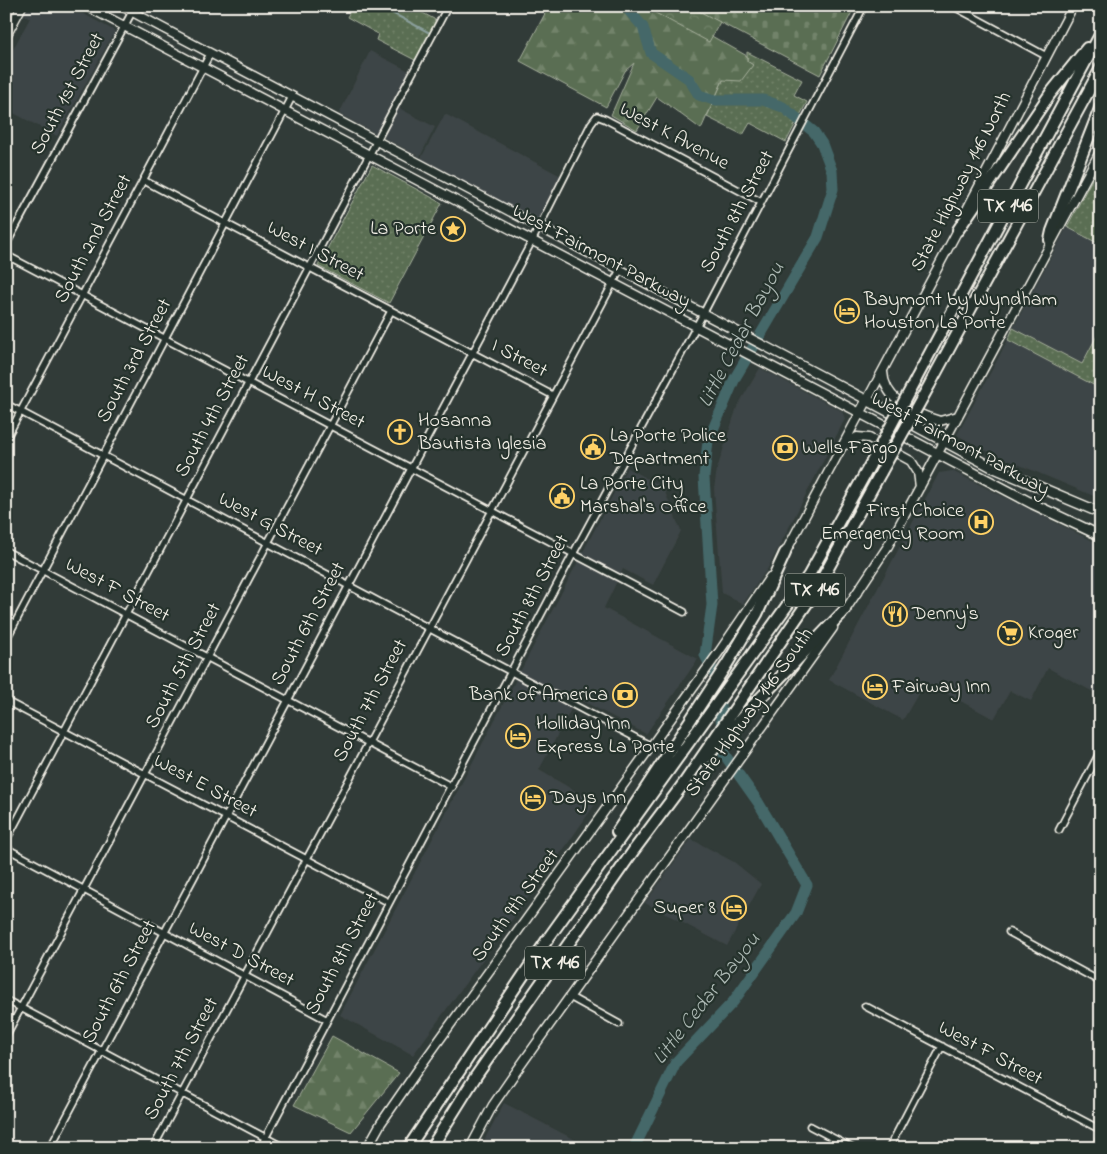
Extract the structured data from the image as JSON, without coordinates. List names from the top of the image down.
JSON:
{
  "streets": {
    "highway": ["TX 146"],
    "main road": [
      "State Highway 146 North",
      "West Fairmont Parkway",
      "State Highway 146 South",
      "South 9th Street"
    ],
    "street": [
      "South 1st Street",
      "West K Avenue",
      "South 8th Street",
      "South 2nd Street",
      "West I Street",
      "I Street",
      "South 3rd Street",
      "West H Street",
      "South 4th Street",
      "West G Street",
      "West F Street",
      "South 6th Street",
      "South 5th Street",
      "South 7th Street",
      "West E Street",
      "West D Street"
    ]
  },
  "crossings": [
    ["South 1st Street", "West Fairmont Parkway"],
    ["West K Avenue", "South 8th Street"],
    ["West K Avenue", "South 6th Street"],
    ["State Highway 146 North", "West Fairmont Parkway"],
    ["South 8th Street", "West Fairmont Parkway"],
    ["South 8th Street", "West H Street"],
    ["South 8th Street", "West G Street"],
    ["South 8th Street", "West F Street"],
    ["South 8th Street", "West E Street"],
    ["South 8th Street", "West D Street"],
    ["South 2nd Street", "West I Street"],
    ["South 2nd Street", "West Fairmont Parkway"],
    ["South 2nd Street", "West H Street"],
    ["South 2nd Street", "West G Street"],
    ["West I Street", "I Street"],
    ["West I Street", "South 3rd Street"],
    ["West I Street", "South 4th Street"],
    ["West I Street", "South 6th Street"],
    ["West I Street", "South 5th Street"],
    ["West Fairmont Parkway", "South 3rd Street"],
    ["West Fairmont Parkway", "South 4th Street"],
    ["West Fairmont Parkway", "South 6th Street"],
    ["West Fairmont Parkway", "South 7th Street"],
    ["West Fairmont Parkway", "State Highway 146 South"],
    ["I Street", "South 6th Street"],
    ["I Street", "South 7th Street"],
    ["South 3rd Street", "West H Street"],
    ["South 3rd Street", "West G Street"],
    ["South 3rd Street", "West F Street"],
    ["West H Street", "South 4th Street"],
    ["West H Street", "South 6th Street"],
    ["West H Street", "South 5th Street"],
    ["West H Street", "South 7th Street"],
    ["South 4th Street", "West G Street"],
    ["South 4th Street", "West F Street"],
    ["South 4th Street", "West E Street"],
    ["West G Street", "South 6th Street"],
    ["West G Street", "South 5th Street"],
    ["West G Street", "South 7th Street"],
    ["West G Street", "South 9th Street"],
    ["West F Street", "South 6th Street"],
    ["West F Street", "South 5th Street"],
    ["West F Street", "South 7th Street"],
    ["South 6th Street", "West E Street"],
    ["South 6th Street", "West D Street"],
    ["South 5th Street", "West E Street"],
    ["South 5th Street", "West D Street"],
    ["South 7th Street", "West E Street"],
    ["South 7th Street", "West D Street"]
  ],
  "water": ["Little Cedar Bayou"],
  "places": {
    "place": ["La Porte"],
    "hotel": [
      "Baymont by Wyndham Houston La Porte",
      "Fairway Inn",
      "Holliday Inn Express La Porte",
      "Days Inn",
      "Super 8"
    ],
    "church": ["Hosanna Bautista Iglesia"],
    "public building": ["La Porte Police Department", "La Porte City Marshal's Office"],
    "bank": ["Wells Fargo", "Bank of America"],
    "hospital": ["First Choice Emergency Room"],
    "restaurant": ["Denny's"],
    "supermarket": ["Kroger"]
  }
}
